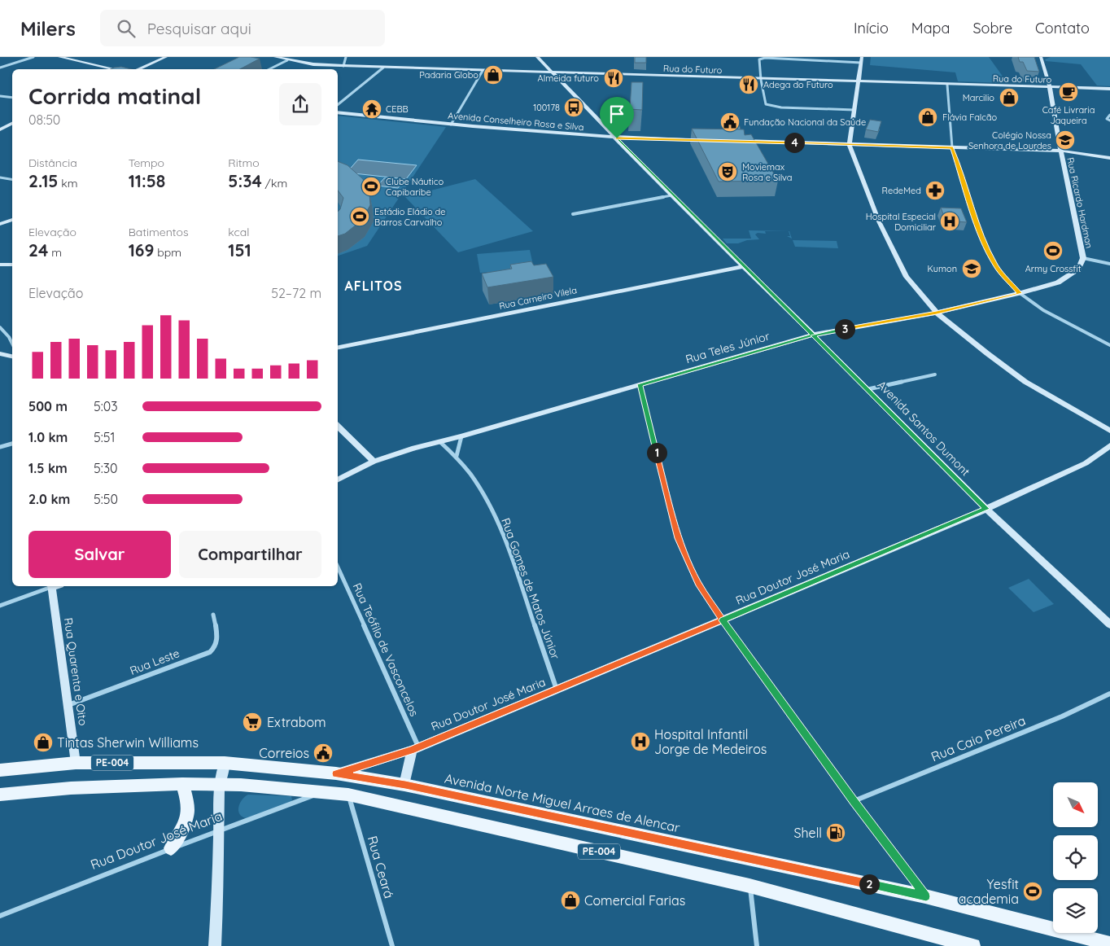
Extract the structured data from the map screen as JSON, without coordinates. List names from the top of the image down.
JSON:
{
  "streets": {
    "main road": ["PE-004", "Avenida Norte Miguel Arraes de Alencar"],
    "street": [
      "Rua do Futuro",
      "Avenida Conselheiro Rosa e Silva",
      "Rua Ricardo Hardman",
      "Rua Carneiro Vilela",
      "Rua Teles Júnior",
      "Avenida Santos Dumont",
      "Rua Doutor José Maria",
      "Rua Gomes de Matos Júnior",
      "Rua Teófilo de Vasconcelos",
      "Rua Leste",
      "Rua Quarenta e Oito",
      "Rua Caio Pereira",
      "Rua Ceará"
    ]
  },
  "crossings": [
    ["Rua do Futuro", "Rua Ricardo Hardman"],
    ["Rua do Futuro", "Avenida Santos Dumont"],
    ["Avenida Conselheiro Rosa e Silva", "Avenida Santos Dumont"],
    ["Rua Ricardo Hardman", "Rua Teles Júnior"],
    ["Rua Carneiro Vilela", "Avenida Santos Dumont"],
    ["Rua Teles Júnior", "Avenida Santos Dumont"],
    ["Rua Teles Júnior", "Rua Gomes de Matos Júnior"],
    ["Avenida Santos Dumont", "Rua Doutor José Maria"],
    ["Rua Doutor José Maria", "Rua Gomes de Matos Júnior"],
    ["Rua Doutor José Maria", "Rua Teófilo de Vasconcelos"],
    ["Rua Doutor José Maria", "PE-004"],
    ["Rua Doutor José Maria", "Avenida Norte Miguel Arraes de Alencar"],
    ["Rua Leste", "Rua Quarenta e Oito"],
    ["Rua Quarenta e Oito", "Avenida Norte Miguel Arraes de Alencar"],
    ["PE-004", "Rua Ceará"]
  ],
  "districts": ["AFLITOS"],
  "places": {
    "shop": [
      "Padaria Globo",
      "Marcilio",
      "Flávia Falcão",
      "Tintas Sherwin Williams",
      "Comercial Farias"
    ],
    "restaurant": ["Almeida futuro", "Adega do Futuro"],
    "cafe": ["Café Livraria Jaqueira"],
    "bus stop": ["100178"],
    "temple": ["CEBB"],
    "public building": ["Fundação Nacional da Saúde", "Correios"],
    "school or university": ["Colégio Nossa Senhora de Lourdes", "Kumon"],
    "theatre": ["Moviemax Rosa e Silva"],
    "sports": [
      "Clube Náutico Capibaribe",
      "Estádio Eládio de Barros Carvalho",
      "Army Crossfit",
      "Yesfit academia"
    ],
    "pharmacy": ["RedeMed"],
    "hospital": ["Hospital Especial Domiciliar", "Hospital Infantil Jorge de Medeiros"],
    "supermarket": ["Extrabom"],
    "fuel station": ["Shell"]
  },
  "north": "bottom right",
  "page": {
    "header": "Milers",
    "search": "Pesquisar aqui",
    "nav": [
      "Início",
      "Mapa",
      "Sobre",
      "Contato"
    ],
    "heading": ["Corrida matinal", "08:50"],
    "pins": [
      "4",
      "3",
      "1",
      "2"
    ],
    "stats": [
      ["Distância", "2.15 km"],
      ["Tempo", "11:58"],
      ["Ritmo", "5:34 /km"],
      ["Elevação", "24 m"],
      ["Batimentos", "169 bpm"],
      ["kcal", "151"]
    ],
    "chart": ["Elevação", "52–72 m"],
    "list": [
      {
        "name": "500 m",
        "note": "5:03"
      },
      {
        "name": "1.0 km",
        "note": "5:51"
      },
      {
        "name": "1.5 km",
        "note": "5:30"
      },
      {
        "name": "2.0 km",
        "note": "5:50"
      }
    ],
    "buttons": ["Salvar", "Compartilhar"]
  }
}
